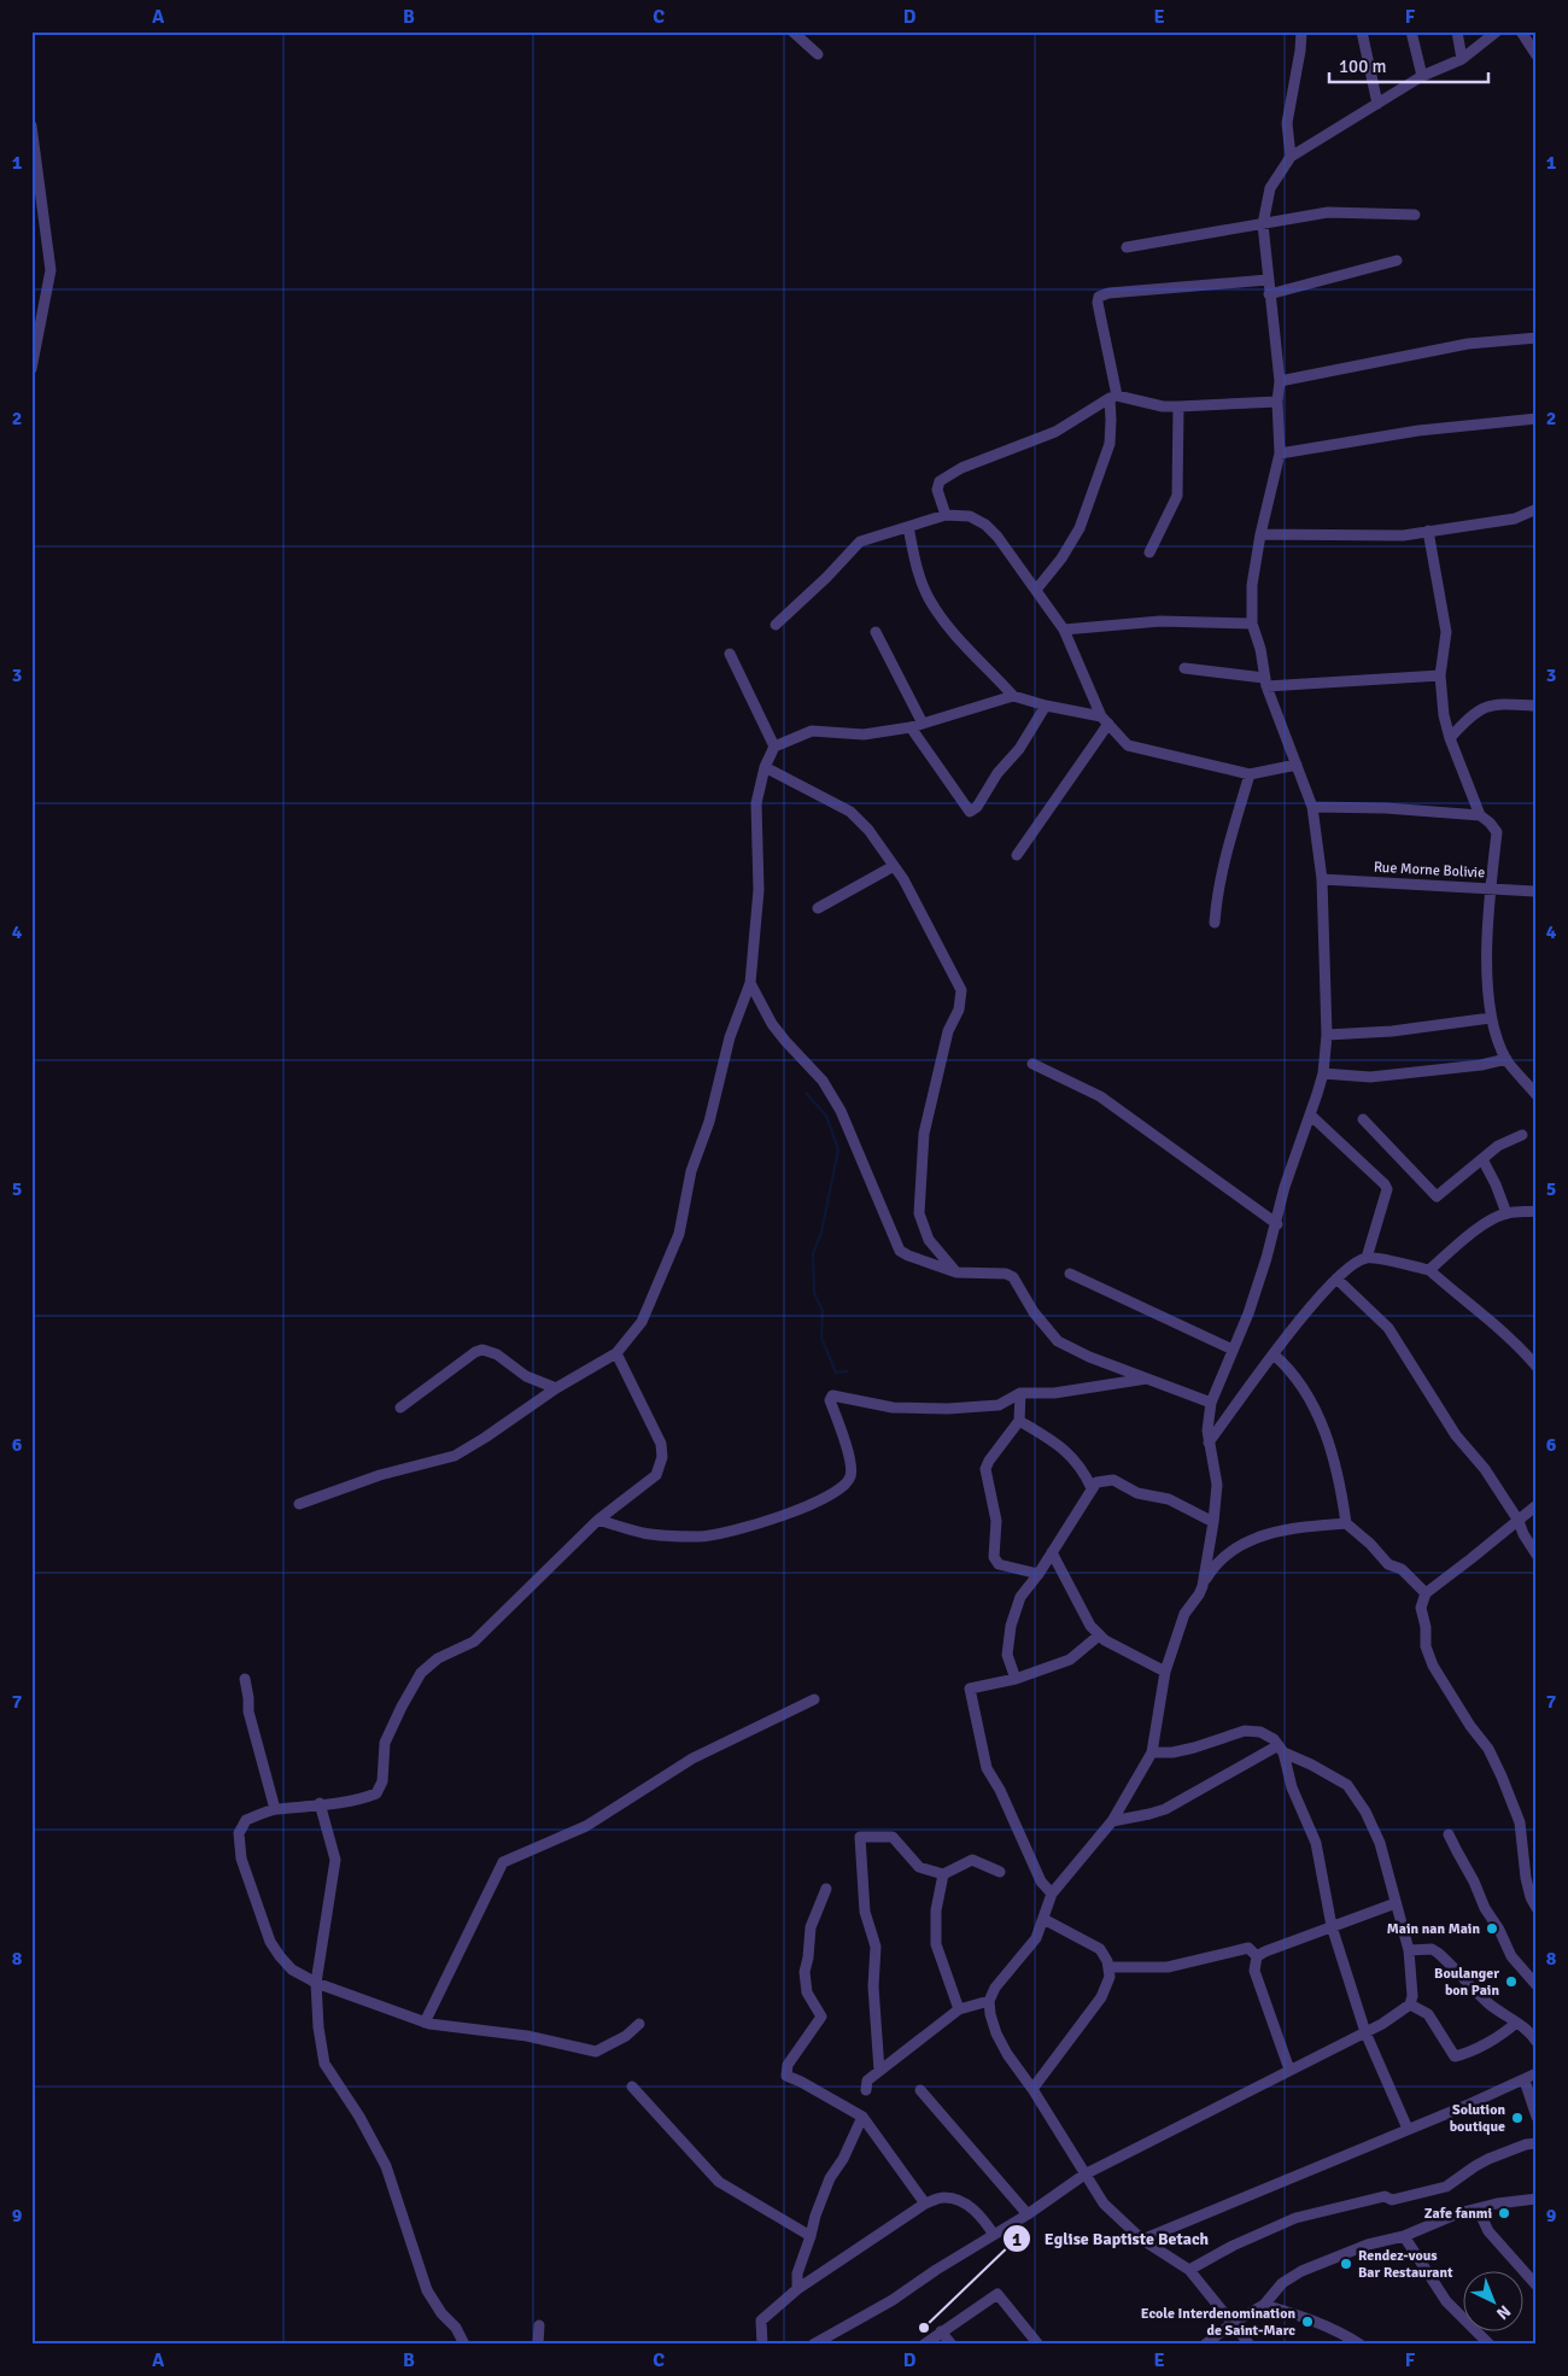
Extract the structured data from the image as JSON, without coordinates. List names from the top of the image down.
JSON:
{
  "streets": {
    "street": ["Rue Morne Bolivie"]
  },
  "places": [
    "Main nan Main",
    "Boulanger bon Pain",
    "Solution boutique",
    "Zafe fanmi",
    "Rendez-vous Bar Restaurant",
    "Ecole Interdenomination de Saint-Marc",
    "Eglise Baptiste Betach"
  ],
  "scale_bar": "100 m",
  "north": "bottom right",
  "grid": {
    "columns": [
      "A",
      "B",
      "C",
      "D",
      "E",
      "F"
    ],
    "rows": [
      "1",
      "2",
      "3",
      "4",
      "5",
      "6",
      "7",
      "8",
      "9"
    ]
  }
}
